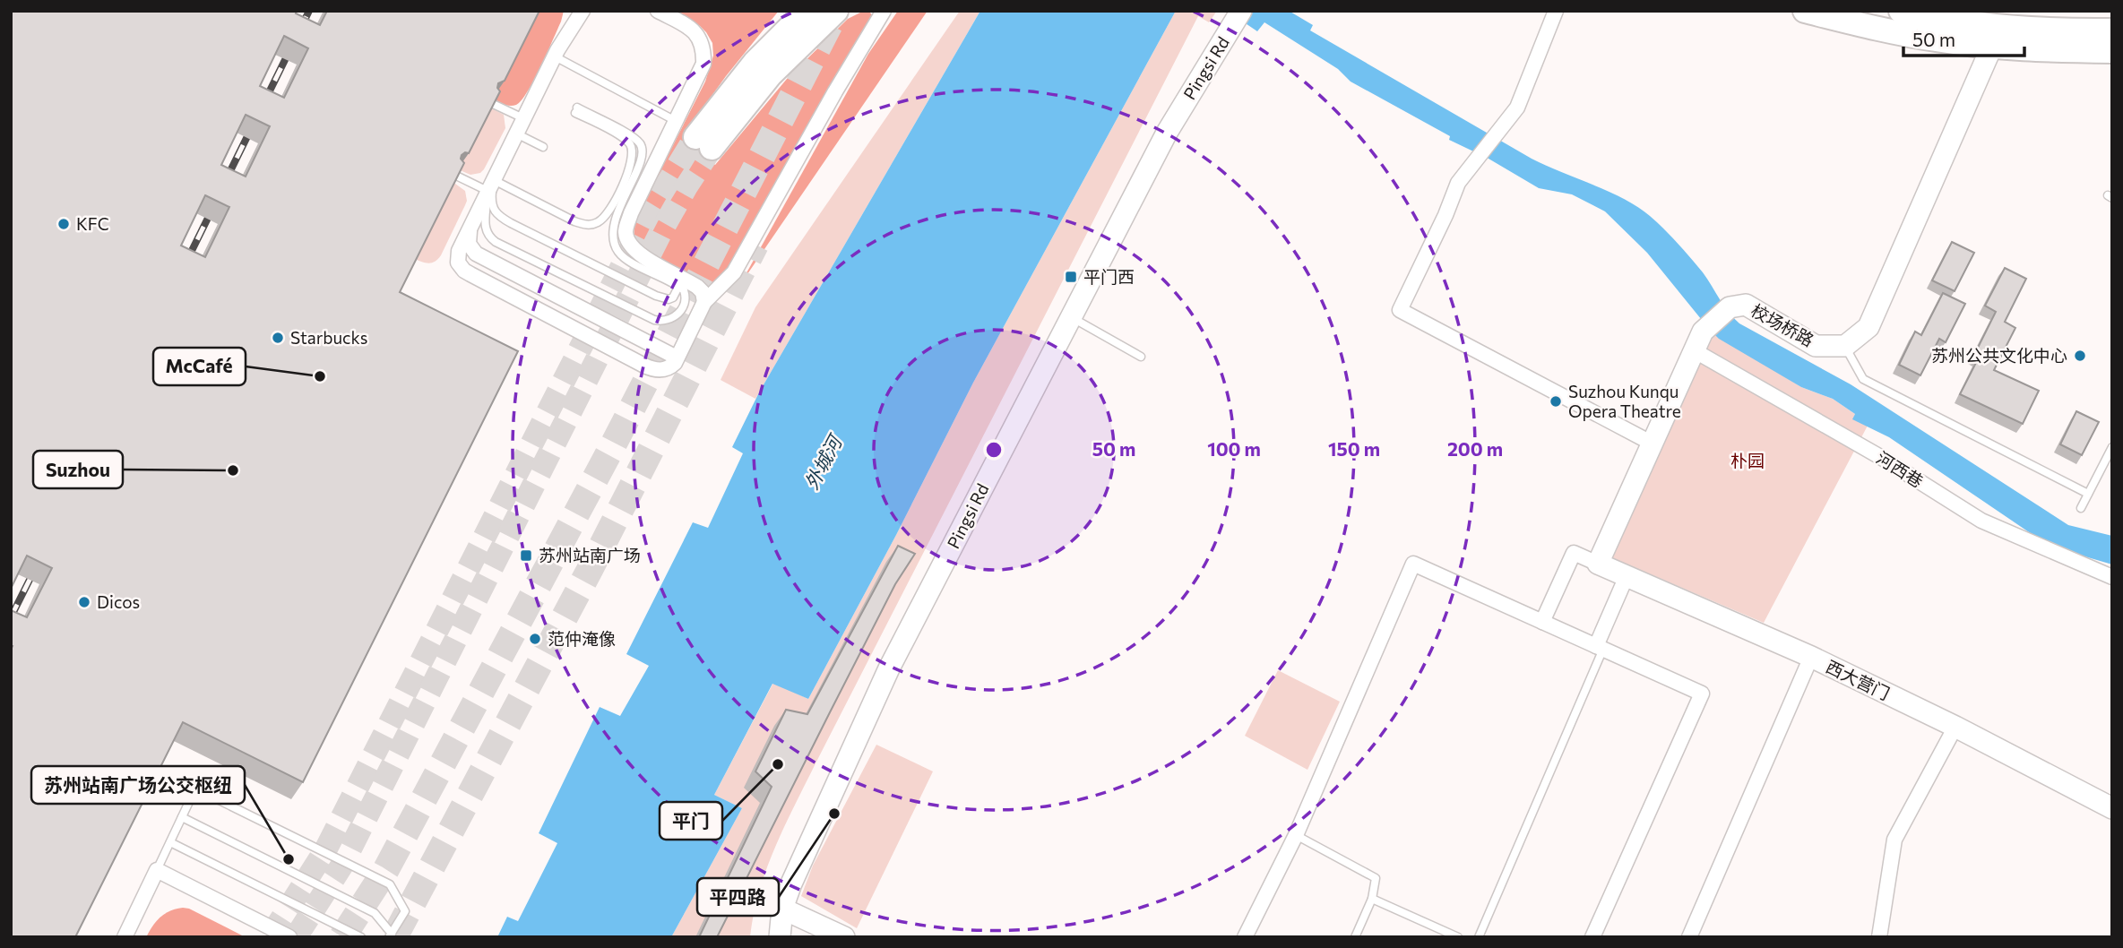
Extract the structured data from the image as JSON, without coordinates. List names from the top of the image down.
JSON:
{
  "streets": {
    "street": [
      "Pingsi Rd",
      "校场桥路",
      "河西巷",
      "西大营门"
    ]
  },
  "crossings": [
    ["校场桥路", "河西巷"],
    ["校场桥路", "西大营门"]
  ],
  "water": ["外城河"],
  "parks": ["朴园"],
  "places": {
    "other": [
      "KFC",
      "Starbucks",
      "苏州公共文化中心",
      "McCafé",
      "Suzhou Kunqu Opera Theatre",
      "Suzhou",
      "Dicos",
      "范仲淹像",
      "平门",
      "平四路",
      "苏州站南广场公交枢纽"
    ],
    "transit": ["平门西", "苏州站南广场"]
  },
  "scale_bar": "50 m",
  "rings": [
    "50 m",
    "100 m",
    "150 m",
    "200 m"
  ]
}
